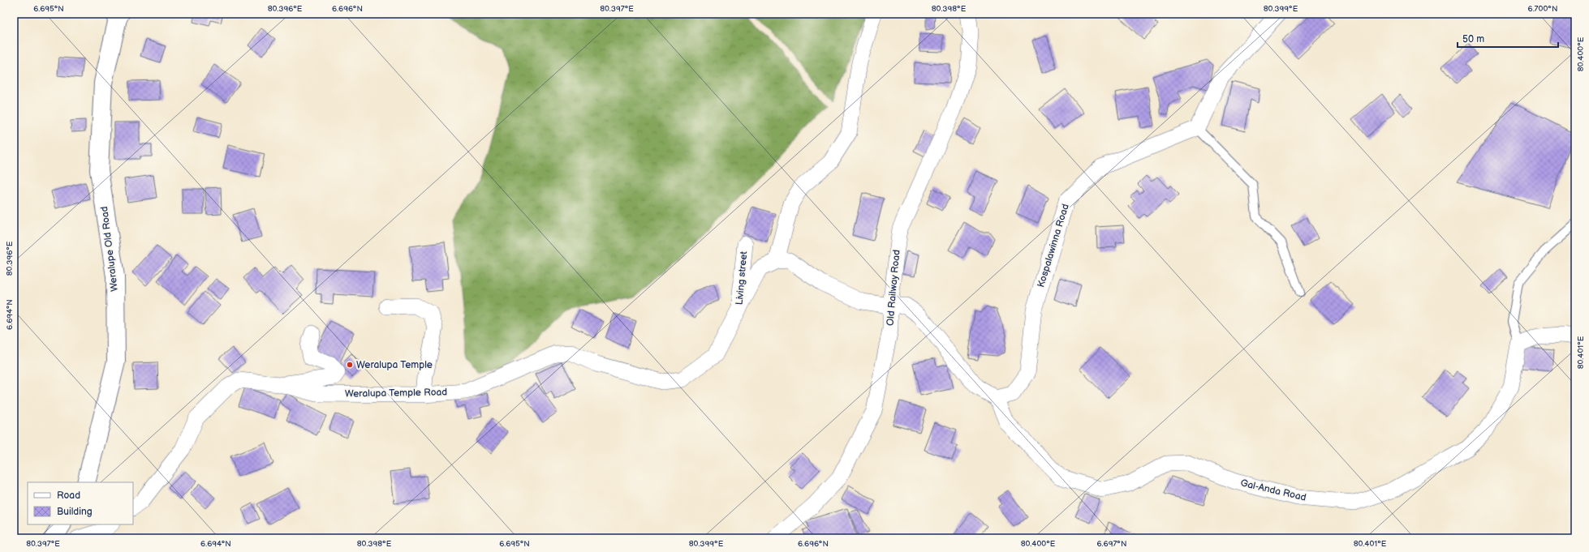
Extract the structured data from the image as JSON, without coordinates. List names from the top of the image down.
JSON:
{
  "streets": {
    "street": [
      "Kospalawinna Road",
      "Weralupe Old Road",
      "Living street",
      "Old Railway Road",
      "Weralupa Temple Road",
      "Gal-Anda Road"
    ]
  },
  "crossings": [
    ["Kospalawinna Road", "Gal-Anda Road"],
    ["Living street", "Weralupa Temple Road"]
  ],
  "places": ["Weralupa Temple"],
  "legend": ["Road", "Building"],
  "scale_bar": "50 m",
  "coordinates": [
    "6.695°N",
    "80.396°E",
    "6.696°N",
    "80.397°E",
    "80.398°E",
    "80.399°E",
    "6.700°N",
    "80.400°E",
    "6.694°N",
    "80.401°E",
    "6.697°N"
  ]
}
